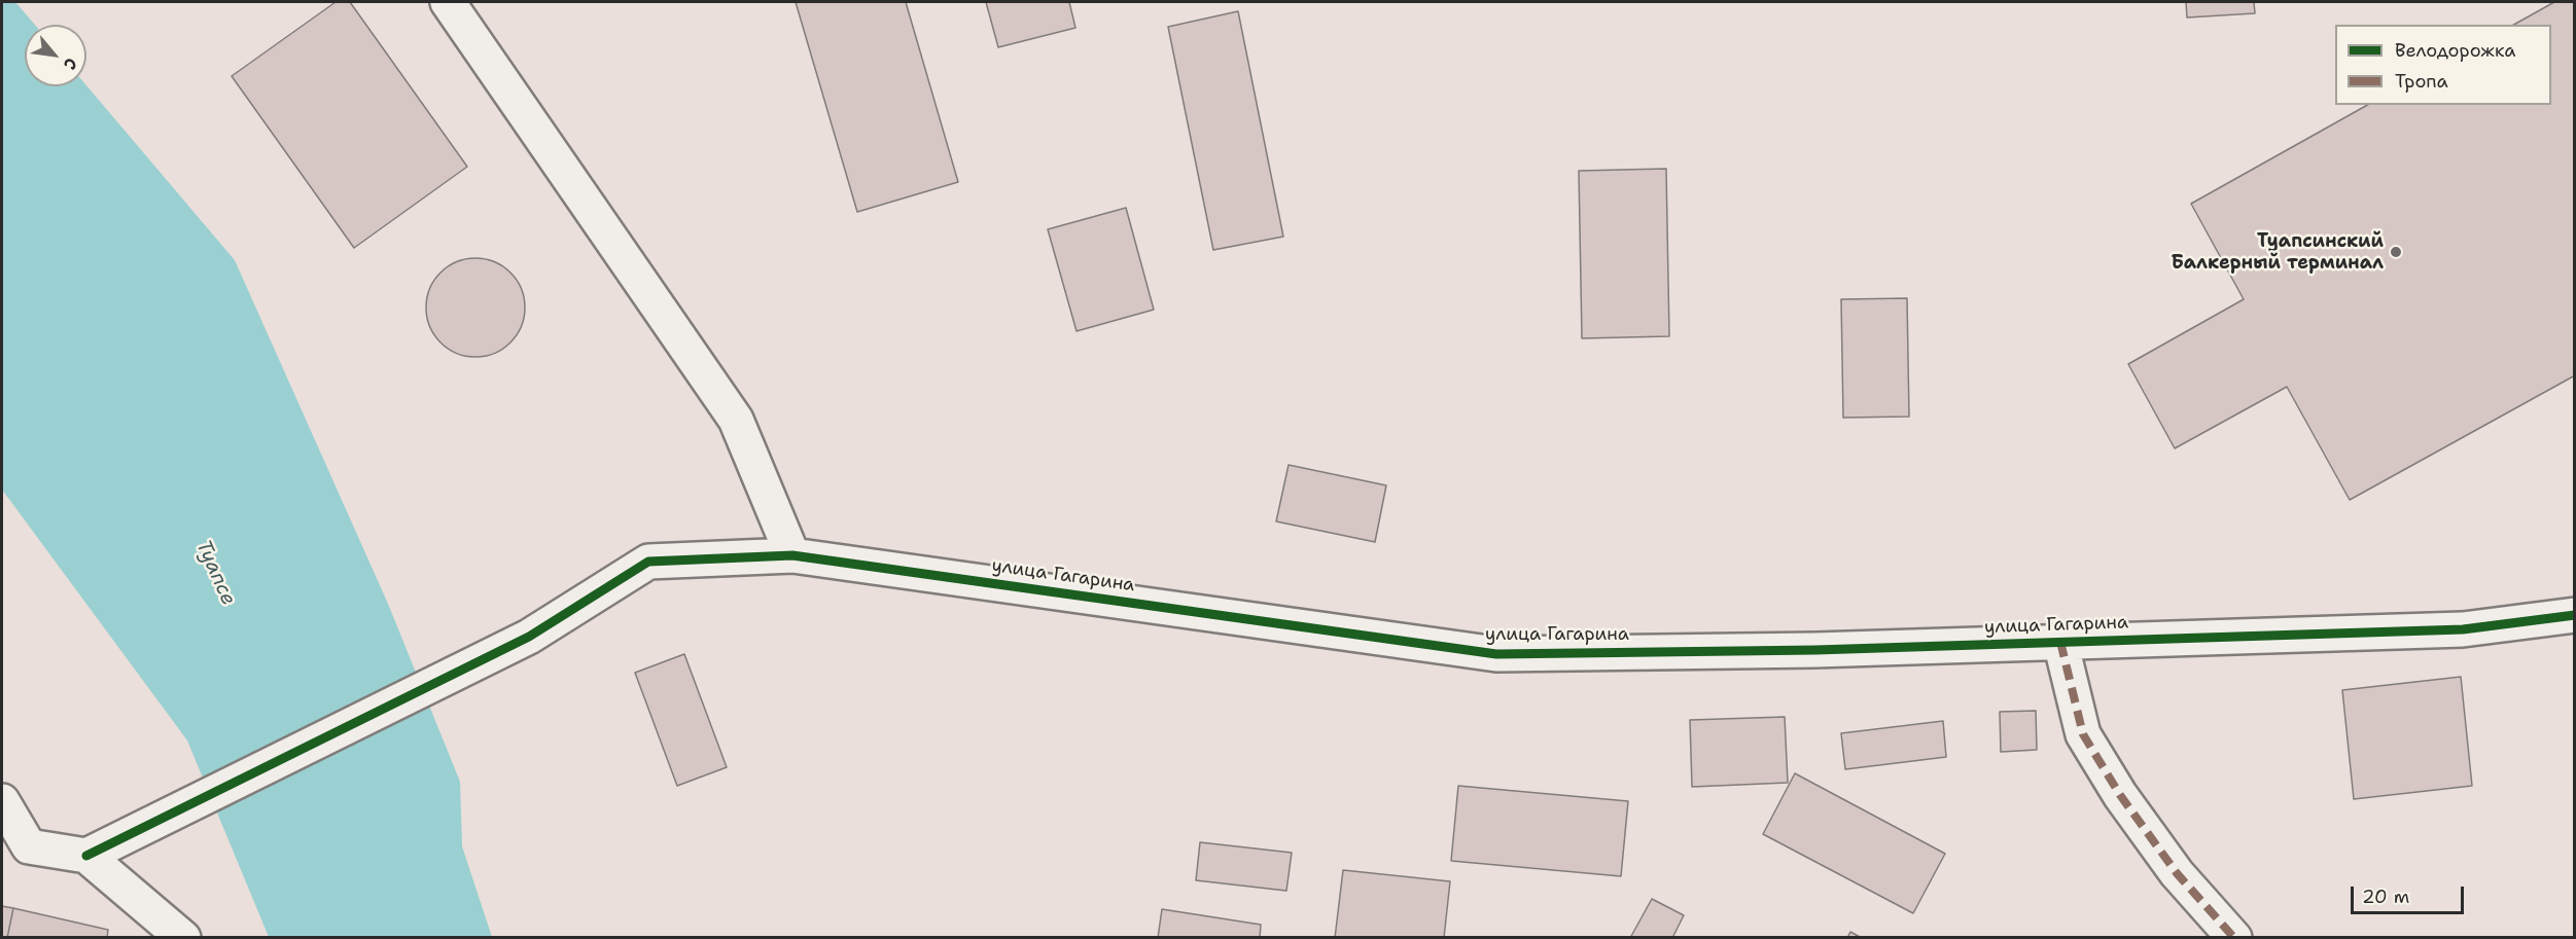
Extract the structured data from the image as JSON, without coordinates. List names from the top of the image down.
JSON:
{
  "streets": {
    "street": ["улица Гагарина"]
  },
  "water": ["Туапсе"],
  "places": ["Туапсинский Балкерный терминал"],
  "legend": ["Велодорожка", "Тропа"],
  "scale_bar": "20 m",
  "north": "bottom right"
}
